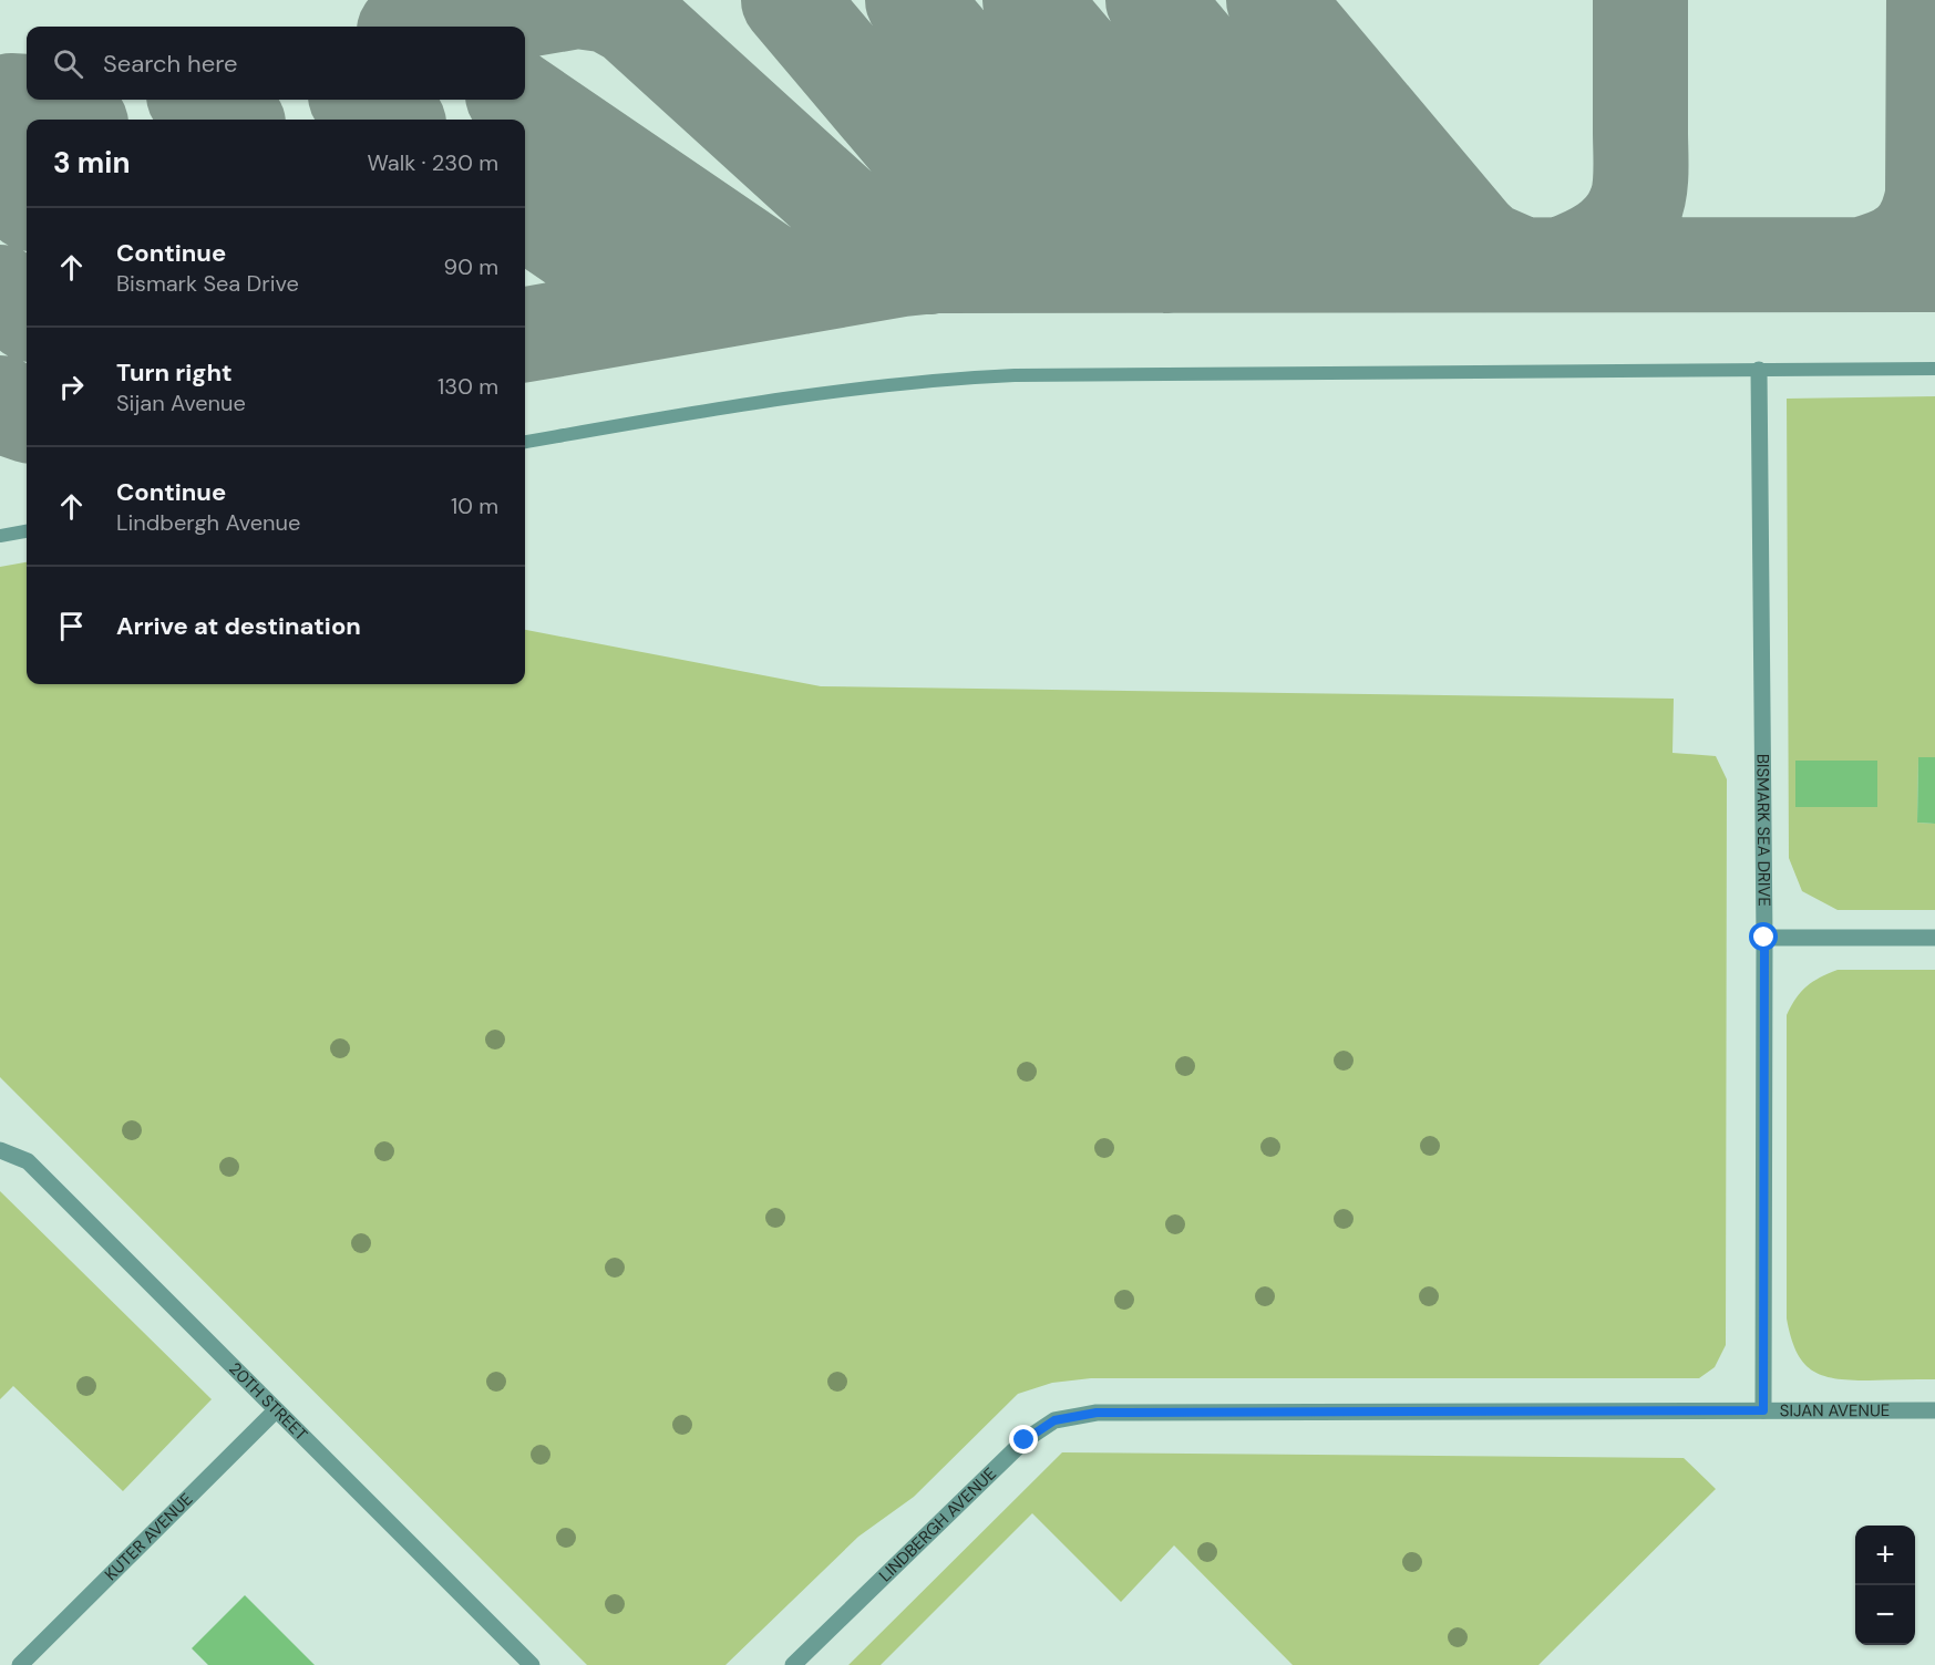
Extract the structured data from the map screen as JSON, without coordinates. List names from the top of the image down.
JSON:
{
  "streets": {
    "street": [
      "BISMARK SEA DRIVE",
      "20TH STREET",
      "SIJAN AVENUE",
      "LINDBERGH AVENUE",
      "KUTER AVENUE"
    ]
  },
  "crossings": [
    ["BISMARK SEA DRIVE", "SIJAN AVENUE"],
    ["20TH STREET", "KUTER AVENUE"],
    ["SIJAN AVENUE", "LINDBERGH AVENUE"]
  ],
  "page": {
    "search": "Search here",
    "heading": ["3 min", "Walk · 230 m"],
    "list": [
      ["Continue", "Bismark Sea Drive", "90 m"],
      ["Turn right", "Sijan Avenue", "130 m"],
      ["Continue", "Lindbergh Avenue", "10 m"],
      "Arrive at destination"
    ],
    "map_buttons": ["+", "−"]
  }
}
